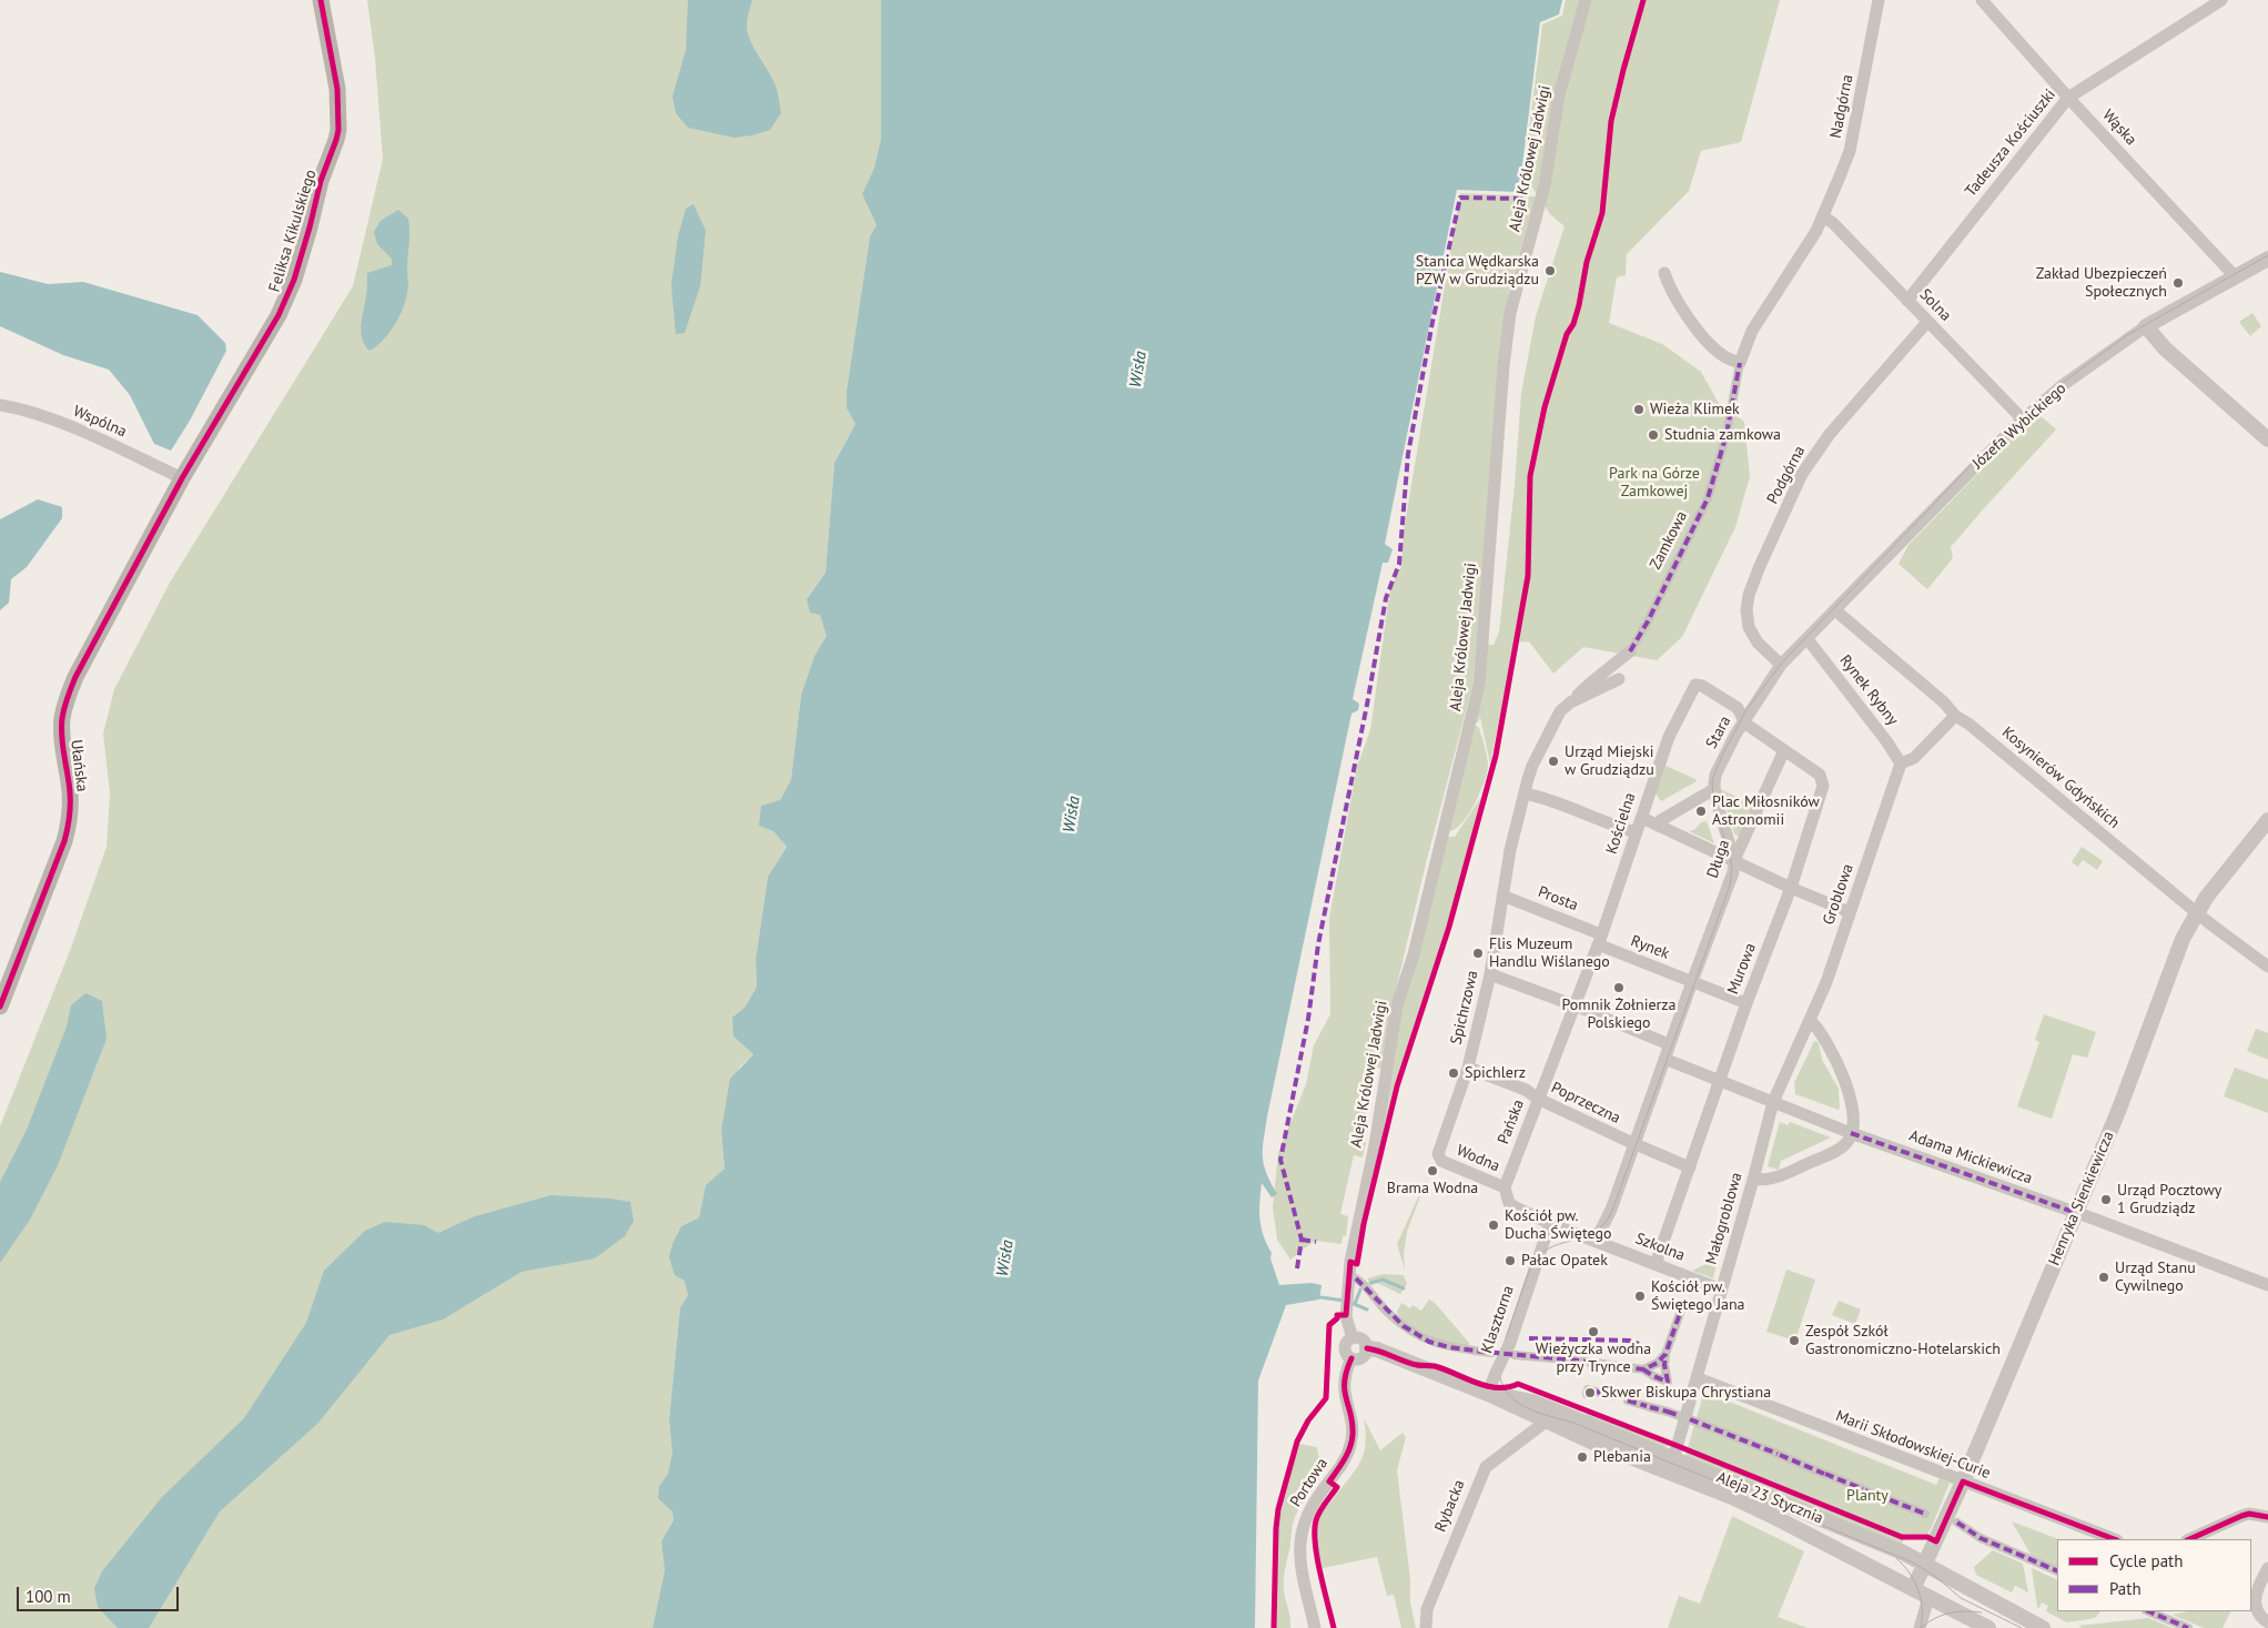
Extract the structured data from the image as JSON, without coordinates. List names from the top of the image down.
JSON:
{
  "streets": {
    "main road": ["Feliksa Kikulskiego", "Ułańska"],
    "street": [
      "Nadgórna",
      "Wąska",
      "Tadeusza Kościuszki",
      "Aleja Królowej Jadwigi",
      "Solna",
      "Wspólna",
      "Józefa Wybickiego",
      "Podgórna",
      "Zamkowa",
      "Rynek Rybny",
      "Stara",
      "Kosynierów Gdyńskich",
      "Kościelna",
      "Długa",
      "Groblowa",
      "Prosta",
      "Rynek",
      "Murowa",
      "Spichrzowa",
      "Poprzeczna",
      "Pańska",
      "Adama Mickiewicza",
      "Wodna",
      "Henryka Sienkiewicza",
      "Małogroblowa",
      "Szkolna",
      "Klasztorna",
      "Marii Skłodowskiej-Curie",
      "Portowa",
      "Aleja 23 Stycznia",
      "Rybacka"
    ]
  },
  "crossings": [
    ["Nadgórna", "Solna"],
    ["Nadgórna", "Zamkowa"],
    ["Wąska", "Tadeusza Kościuszki"],
    ["Wąska", "Józefa Wybickiego"],
    ["Tadeusza Kościuszki", "Solna"],
    ["Aleja Królowej Jadwigi", "Portowa"],
    ["Aleja Królowej Jadwigi", "Aleja 23 Stycznia"],
    ["Feliksa Kikulskiego", "Wspólna"],
    ["Feliksa Kikulskiego", "Ułańska"],
    ["Solna", "Józefa Wybickiego"],
    ["Solna", "Podgórna"],
    ["Solna", "Zamkowa"],
    ["Wspólna", "Ułańska"],
    ["Józefa Wybickiego", "Rynek Rybny"],
    ["Józefa Wybickiego", "Stara"],
    ["Józefa Wybickiego", "Kosynierów Gdyńskich"],
    ["Podgórna", "Stara"],
    ["Zamkowa", "Spichrzowa"],
    ["Rynek Rybny", "Stara"],
    ["Rynek Rybny", "Groblowa"],
    ["Stara", "Murowa"],
    ["Kosynierów Gdyńskich", "Henryka Sienkiewicza"],
    ["Kościelna", "Prosta"],
    ["Kościelna", "Rynek"],
    ["Kościelna", "Murowa"],
    ["Długa", "Rynek"],
    ["Długa", "Murowa"],
    ["Groblowa", "Adama Mickiewicza"],
    ["Groblowa", "Małogroblowa"],
    ["Prosta", "Rynek"],
    ["Prosta", "Spichrzowa"],
    ["Rynek", "Murowa"],
    ["Murowa", "Poprzeczna"],
    ["Murowa", "Adama Mickiewicza"],
    ["Murowa", "Szkolna"],
    ["Spichrzowa", "Poprzeczna"],
    ["Spichrzowa", "Wodna"],
    ["Poprzeczna", "Pańska"],
    ["Pańska", "Wodna"],
    ["Pańska", "Szkolna"],
    ["Adama Mickiewicza", "Henryka Sienkiewicza"],
    ["Adama Mickiewicza", "Małogroblowa"],
    ["Wodna", "Szkolna"],
    ["Henryka Sienkiewicza", "Marii Skłodowskiej-Curie"],
    ["Henryka Sienkiewicza", "Aleja 23 Stycznia"],
    ["Małogroblowa", "Szkolna"],
    ["Małogroblowa", "Marii Skłodowskiej-Curie"],
    ["Małogroblowa", "Aleja 23 Stycznia"],
    ["Szkolna", "Klasztorna"],
    ["Klasztorna", "Aleja 23 Stycznia"],
    ["Portowa", "Aleja 23 Stycznia"],
    ["Aleja 23 Stycznia", "Rybacka"]
  ],
  "water": ["Wisła"],
  "parks": ["Park na Górze Zamkowej", "Planty"],
  "places": [
    "Stanica Wędkarska PZW w Grudziądzu",
    "Zakład Ubezpieczeń Społecznych",
    "Wieża Klimek",
    "Studnia zamkowa",
    "Urząd Miejski w Grudziądzu",
    "Plac Miłosników Astronomii",
    "Flis Muzeum Handlu Wiślanego",
    "Pomnik Żołnierza Polskiego",
    "Spichlerz",
    "Brama Wodna",
    "Urząd Pocztowy 1 Grudziądz",
    "Kościół pw. Ducha Świętego",
    "Pałac Opatek",
    "Urząd Stanu Cywilnego",
    "Kościół pw. Świętego Jana",
    "Wieżyczka wodna przy Trynce",
    "Zespół Szkół Gastronomiczno-Hotelarskich",
    "Skwer Biskupa Chrystiana",
    "Plebania"
  ],
  "legend": ["Cycle path", "Path"],
  "scale_bar": "100 m"
}
